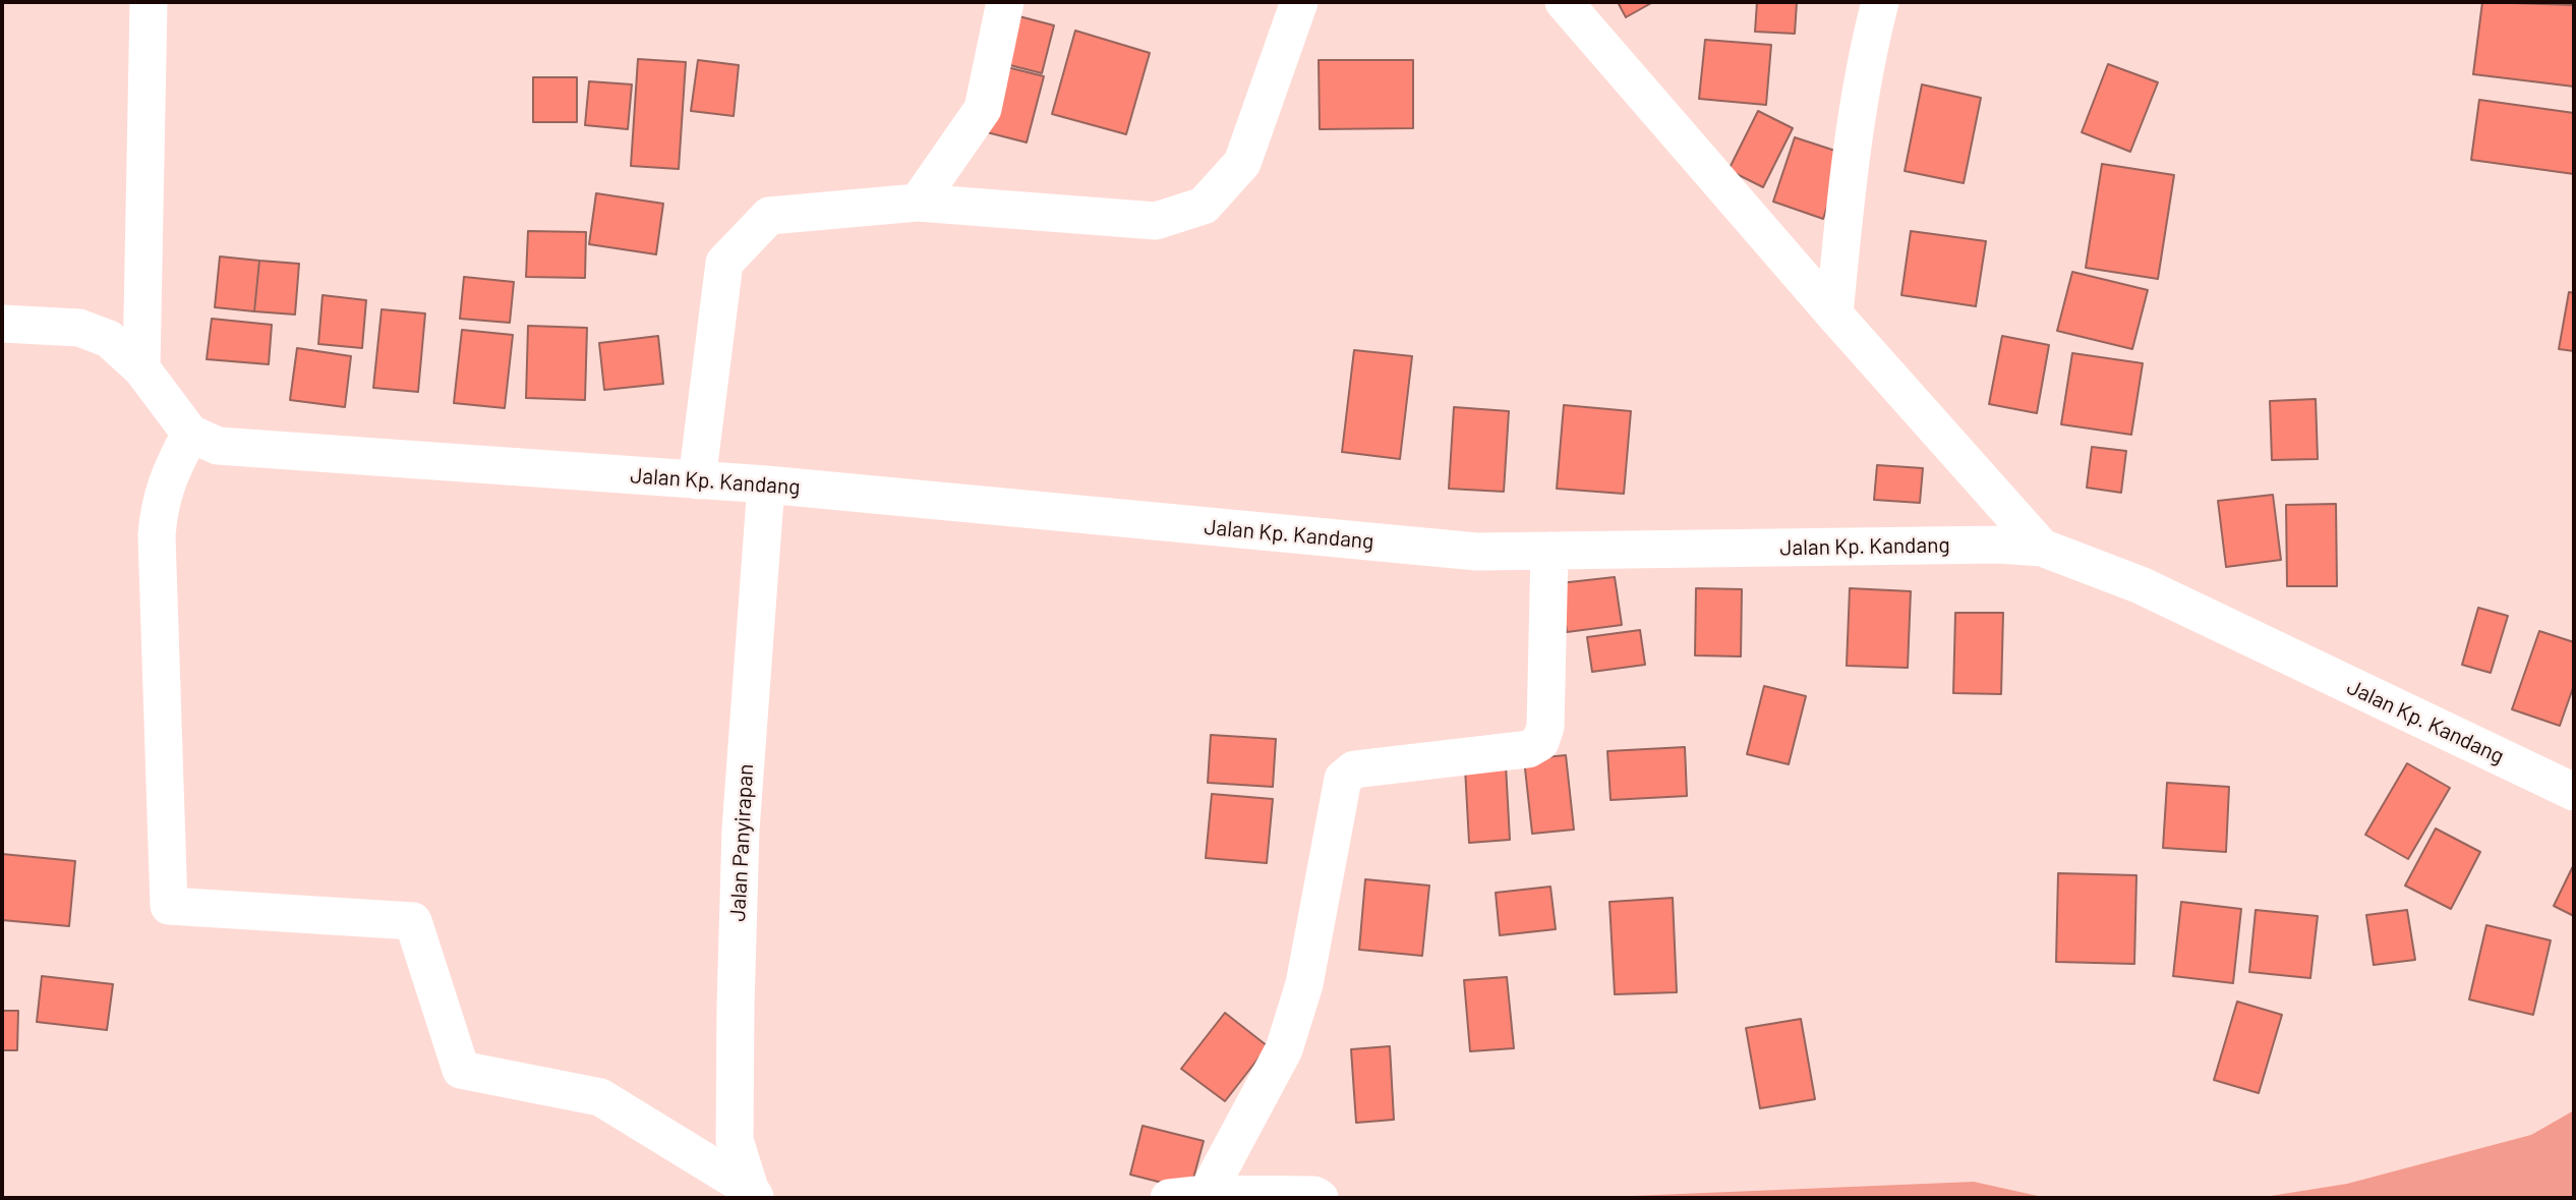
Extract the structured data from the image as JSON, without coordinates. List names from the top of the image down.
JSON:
{
  "streets": {
    "street": ["Jalan Kp. Kandang", "Jalan Panyirapan"]
  },
  "crossings": [
    ["Jalan Kp. Kandang", "Jalan Panyirapan"]
  ]
}
